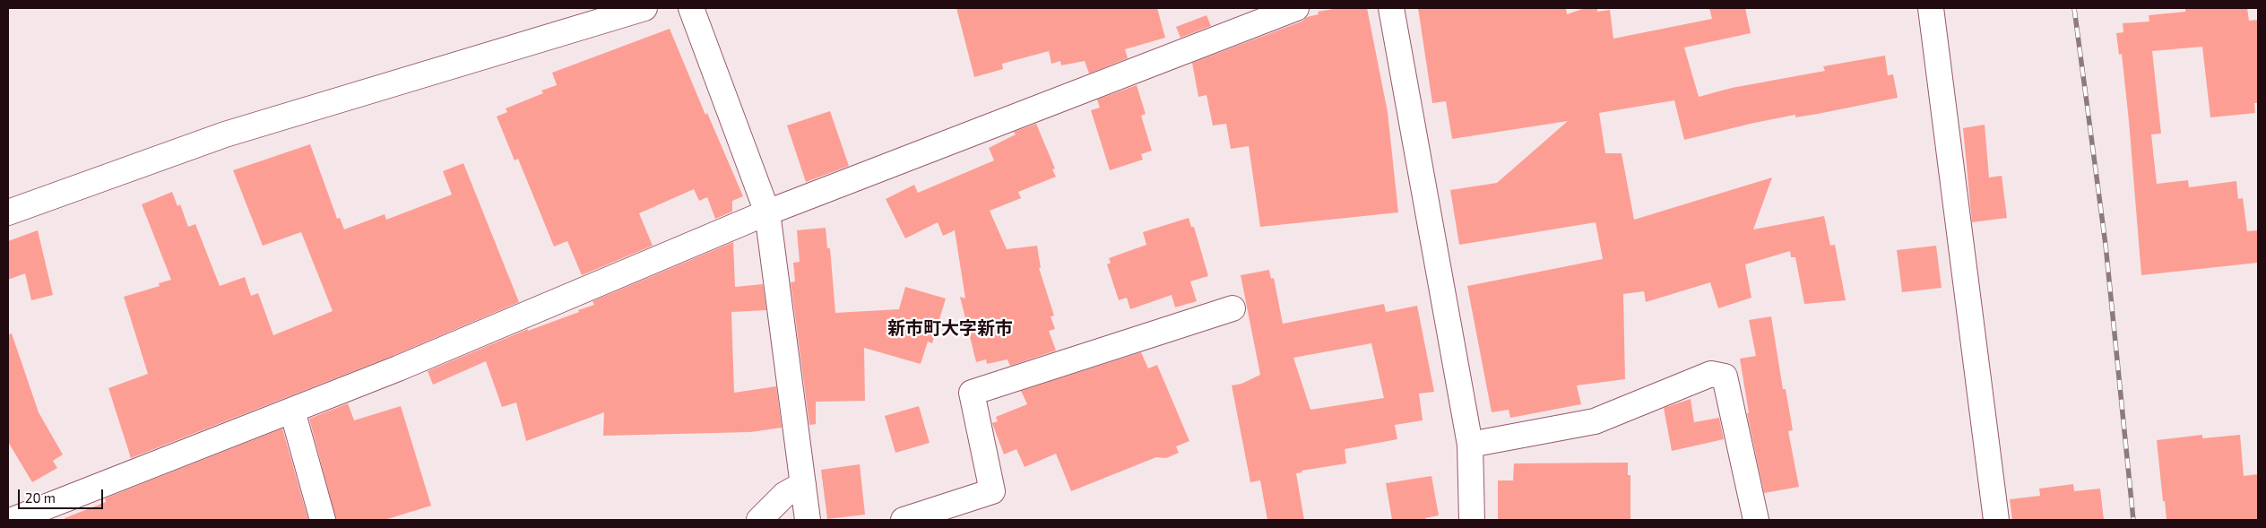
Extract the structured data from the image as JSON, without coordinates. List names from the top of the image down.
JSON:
{
  "districts": ["新市町大字新市"],
  "scale_bar": "20 m"
}
